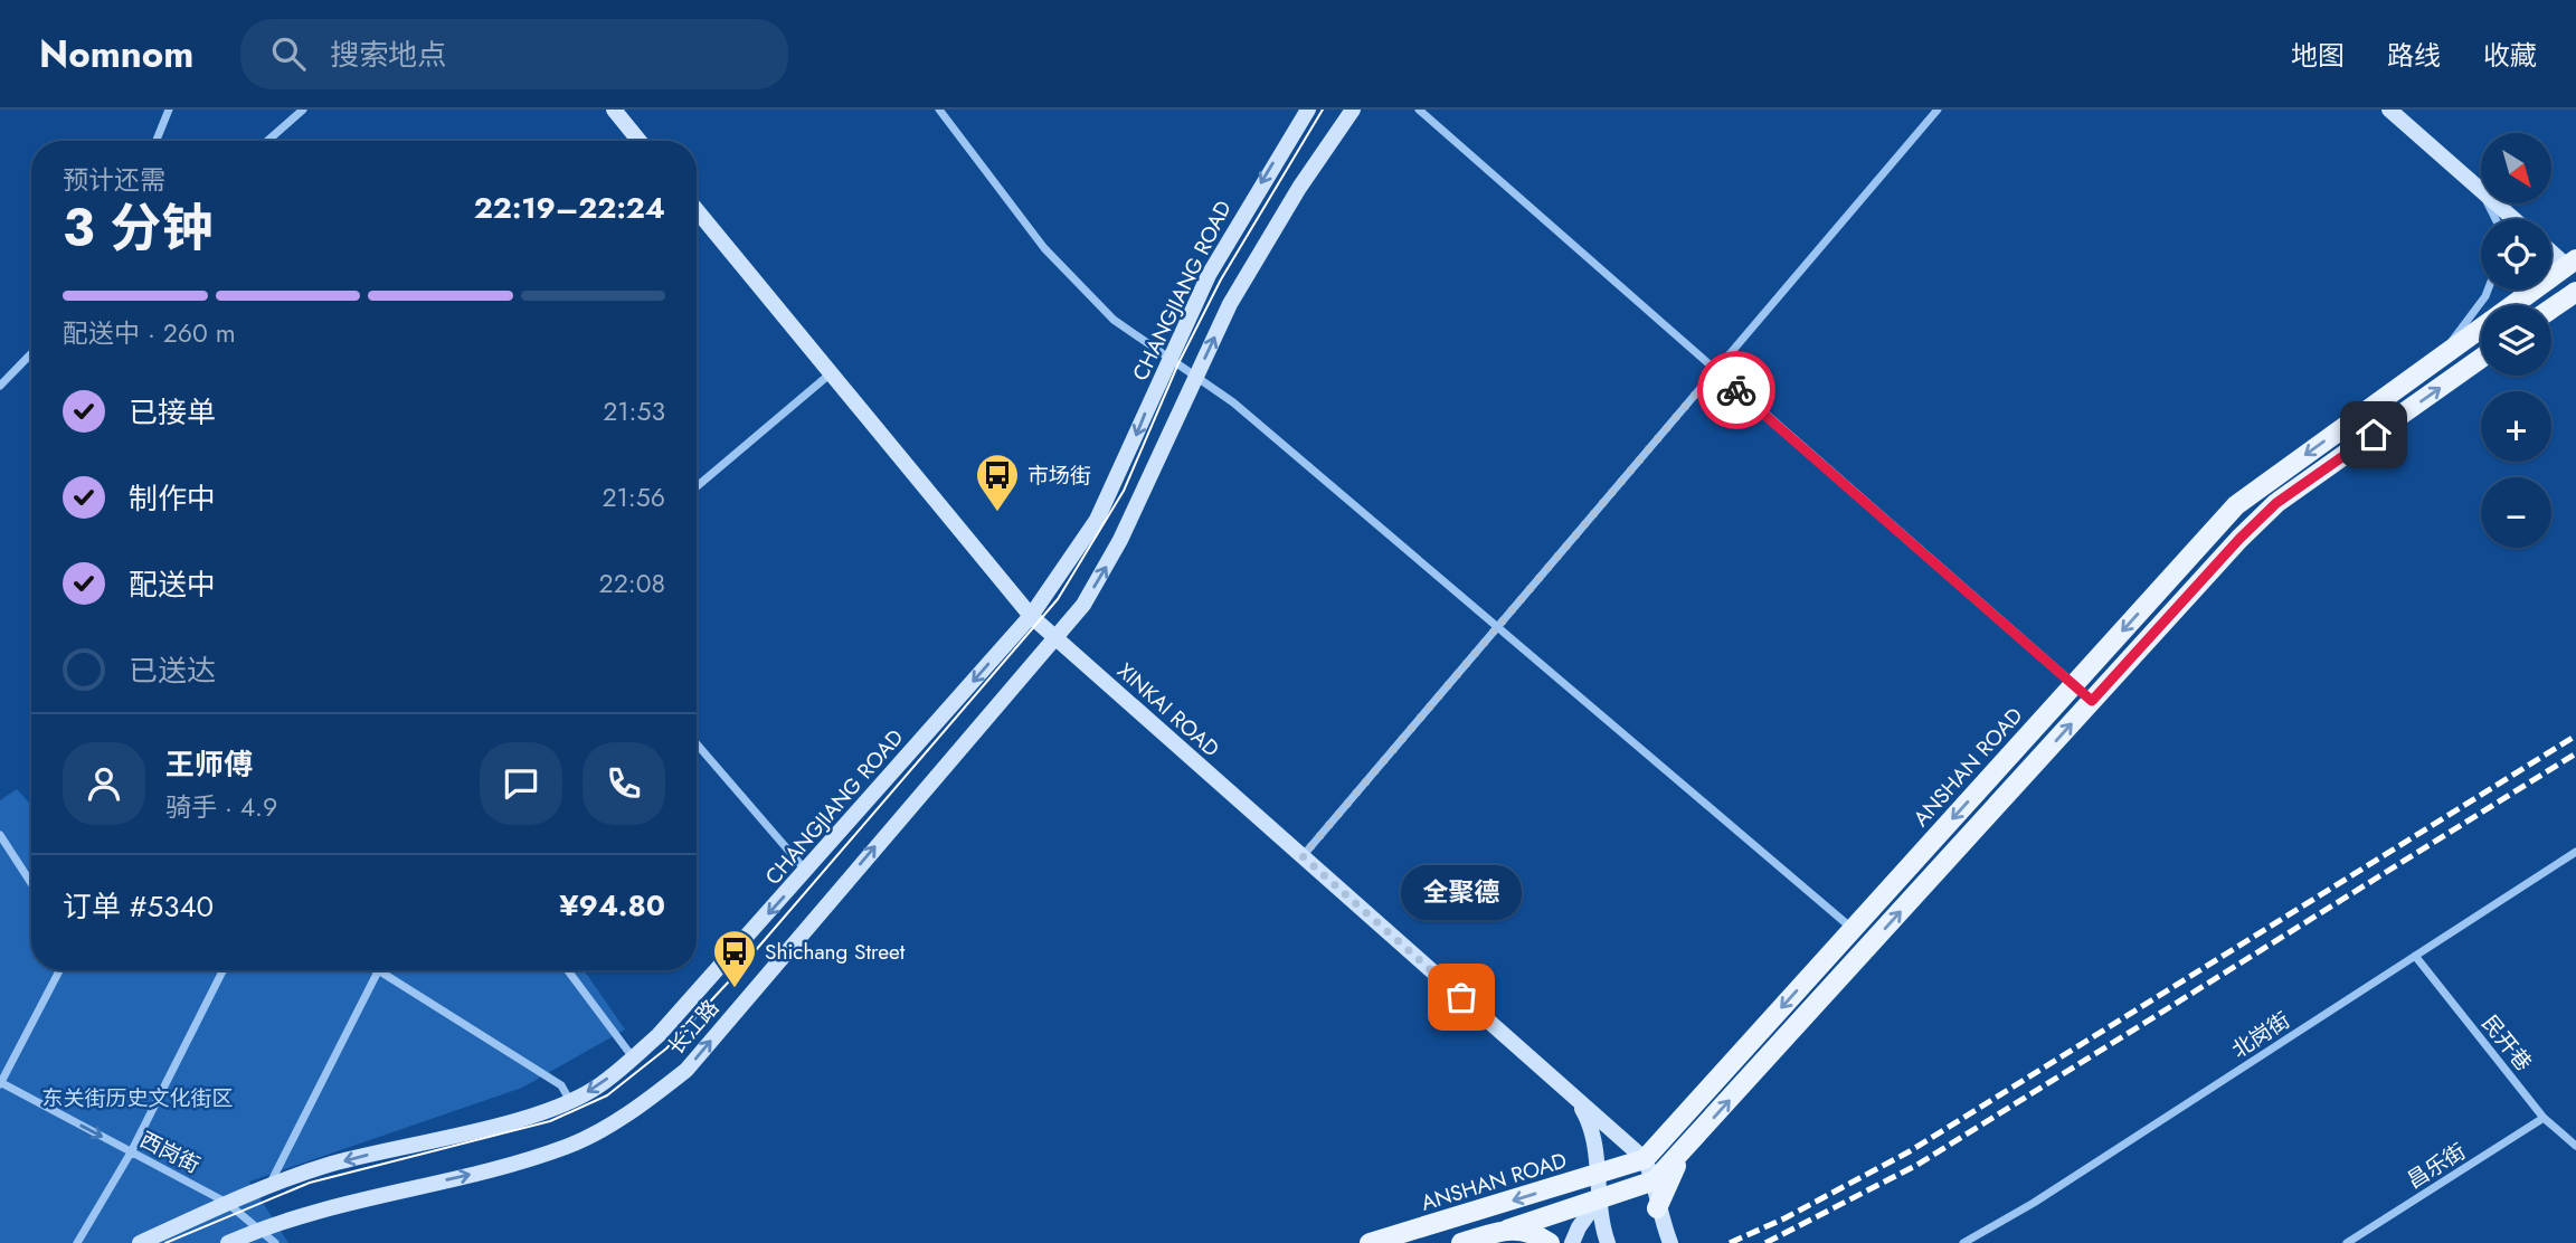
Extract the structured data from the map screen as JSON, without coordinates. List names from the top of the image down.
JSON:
{
  "streets": {
    "main road": [
      "CHANGJIANG ROAD",
      "XINKAI ROAD",
      "ANSHAN ROAD",
      "长江路"
    ],
    "street": [
      "北岗街",
      "民开巷",
      "西岗街",
      "昌乐街"
    ]
  },
  "crossings": [
    ["CHANGJIANG ROAD", "XINKAI ROAD"],
    ["CHANGJIANG ROAD", "西岗街"],
    ["XINKAI ROAD", "ANSHAN ROAD"],
    ["XINKAI ROAD", "长江路"],
    ["长江路", "西岗街"],
    ["北岗街", "民开巷"],
    ["民开巷", "昌乐街"]
  ],
  "one_way": ["长江路", "西岗街"],
  "parks": ["东关街历史文化街区"],
  "places": {
    "bus stop": ["市场街", "Shichang Street"],
    "other": ["全聚德"]
  },
  "north": "bottom right",
  "page": {
    "header": "Nomnom",
    "search": "搜索地点",
    "nav": ["地图", "路线", "收藏"],
    "map_buttons": ["+", "−"],
    "heading": ["3 分钟", "预计还需", "22:19–22:24"],
    "panel": [
      "王师傅",
      "骑手 · 4.9",
      "订单 #5340",
      "¥94.80"
    ],
    "bar": "配送中 · 260 m",
    "list": [
      ["已接单", "21:53"],
      ["制作中", "21:56"],
      ["配送中", "22:08"],
      "已送达"
    ],
    "bubble": "全聚德"
  }
}
